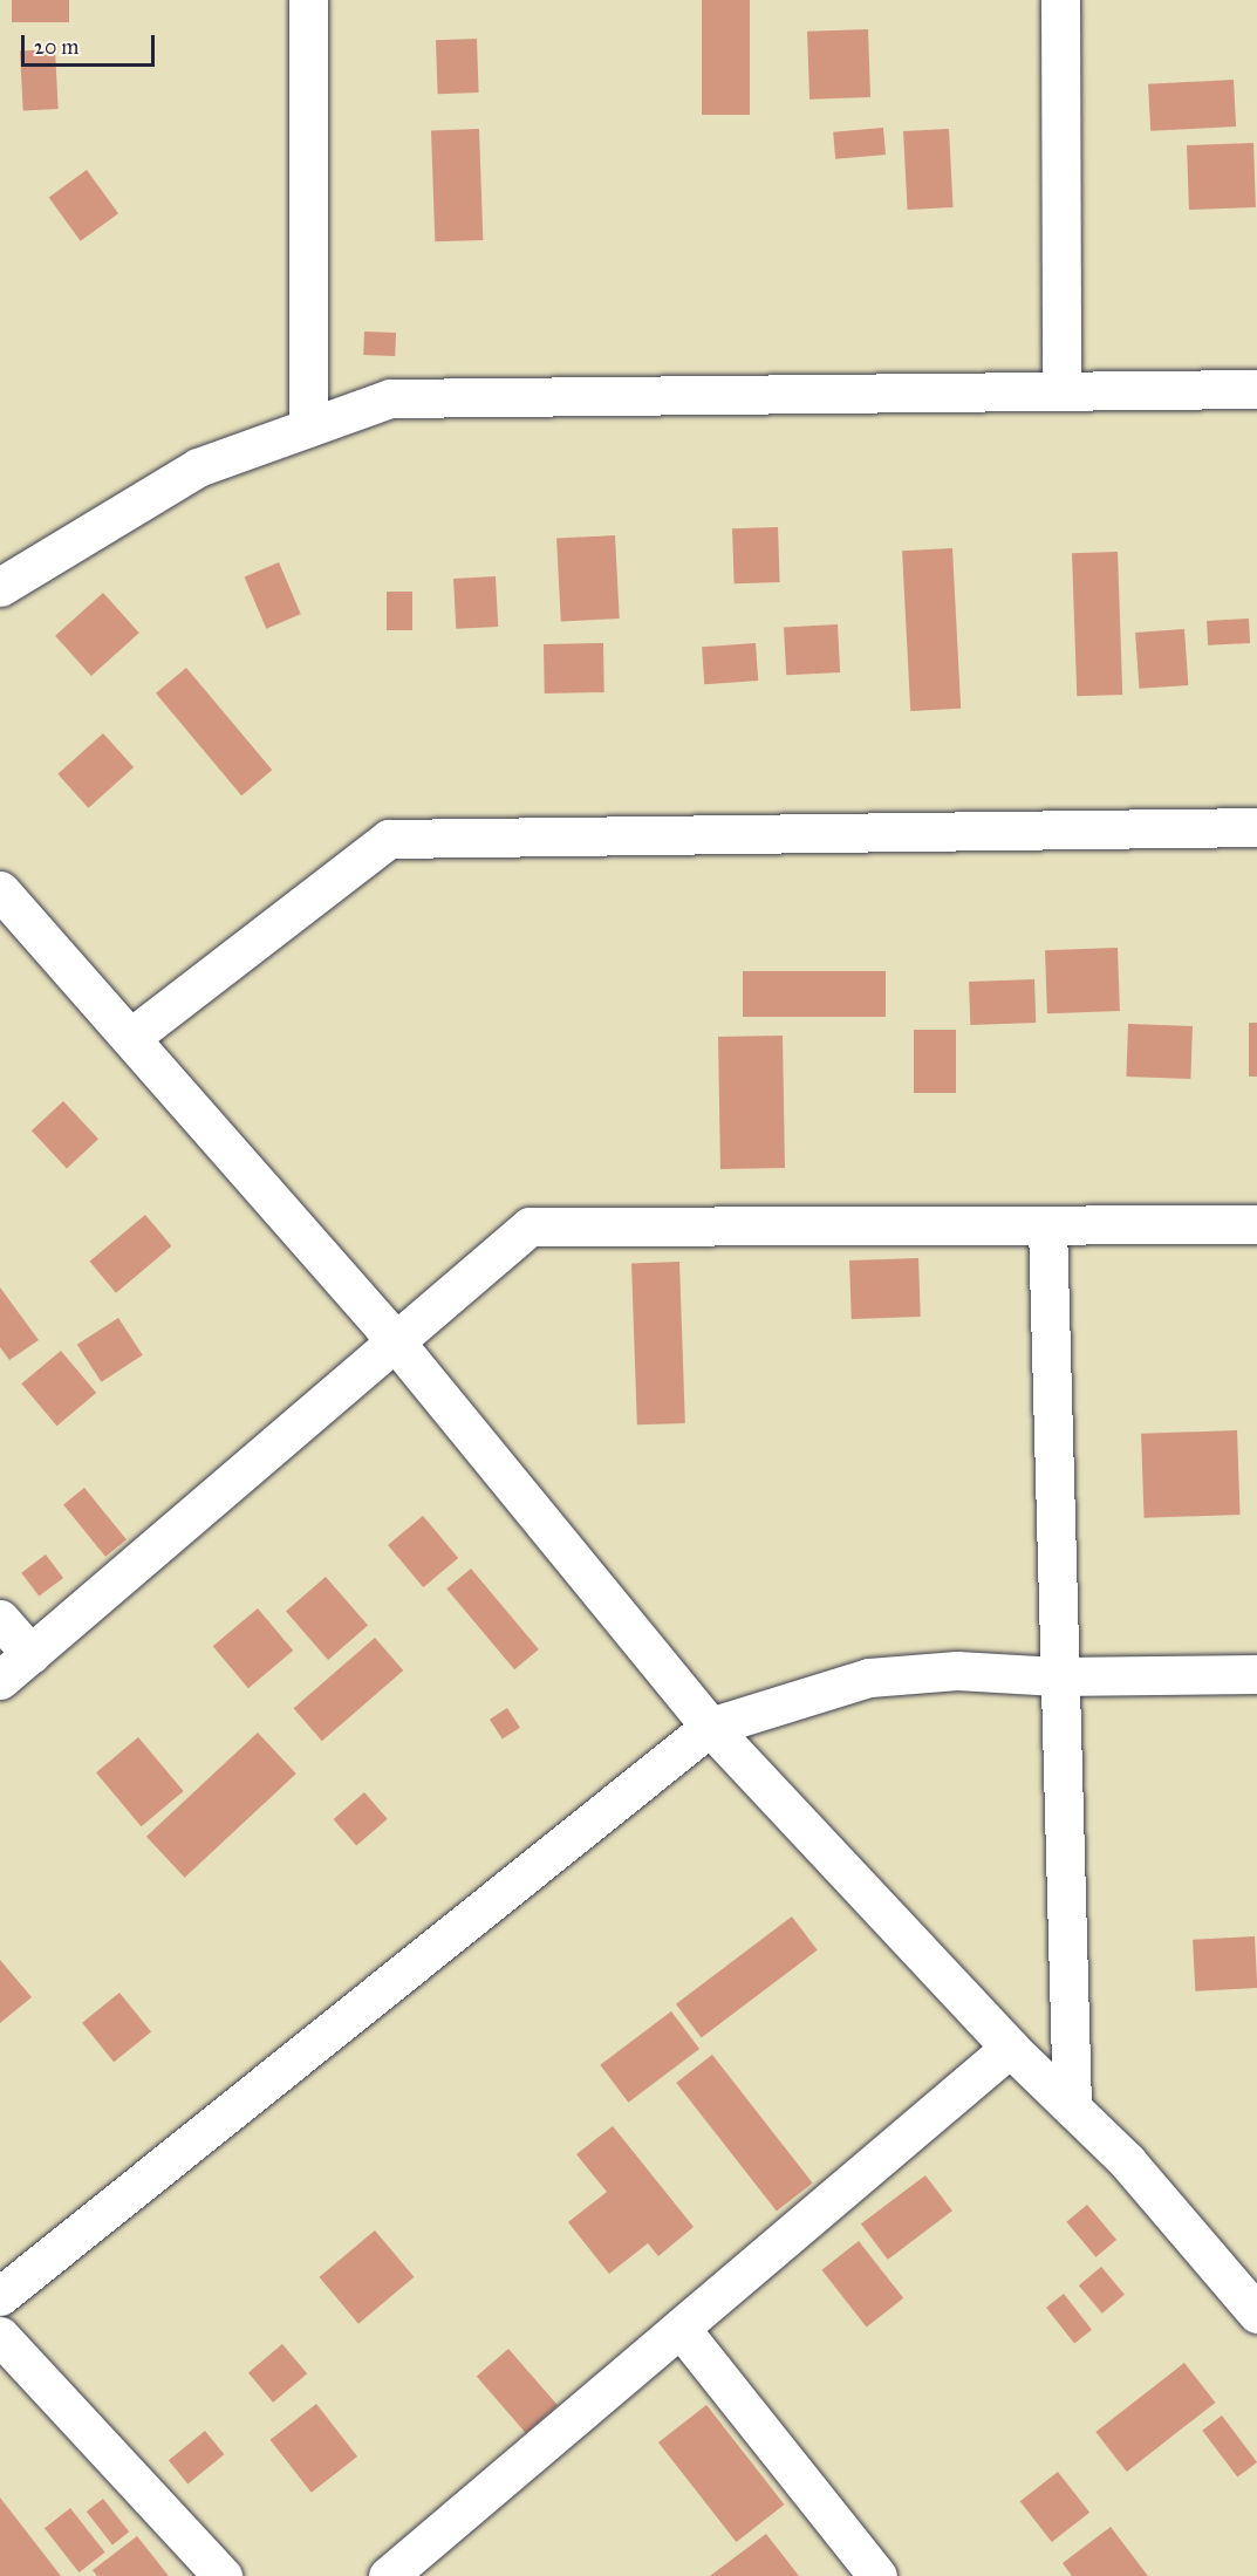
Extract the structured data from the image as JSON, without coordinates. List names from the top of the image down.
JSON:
{
  "scale_bar": "20 m"
}
